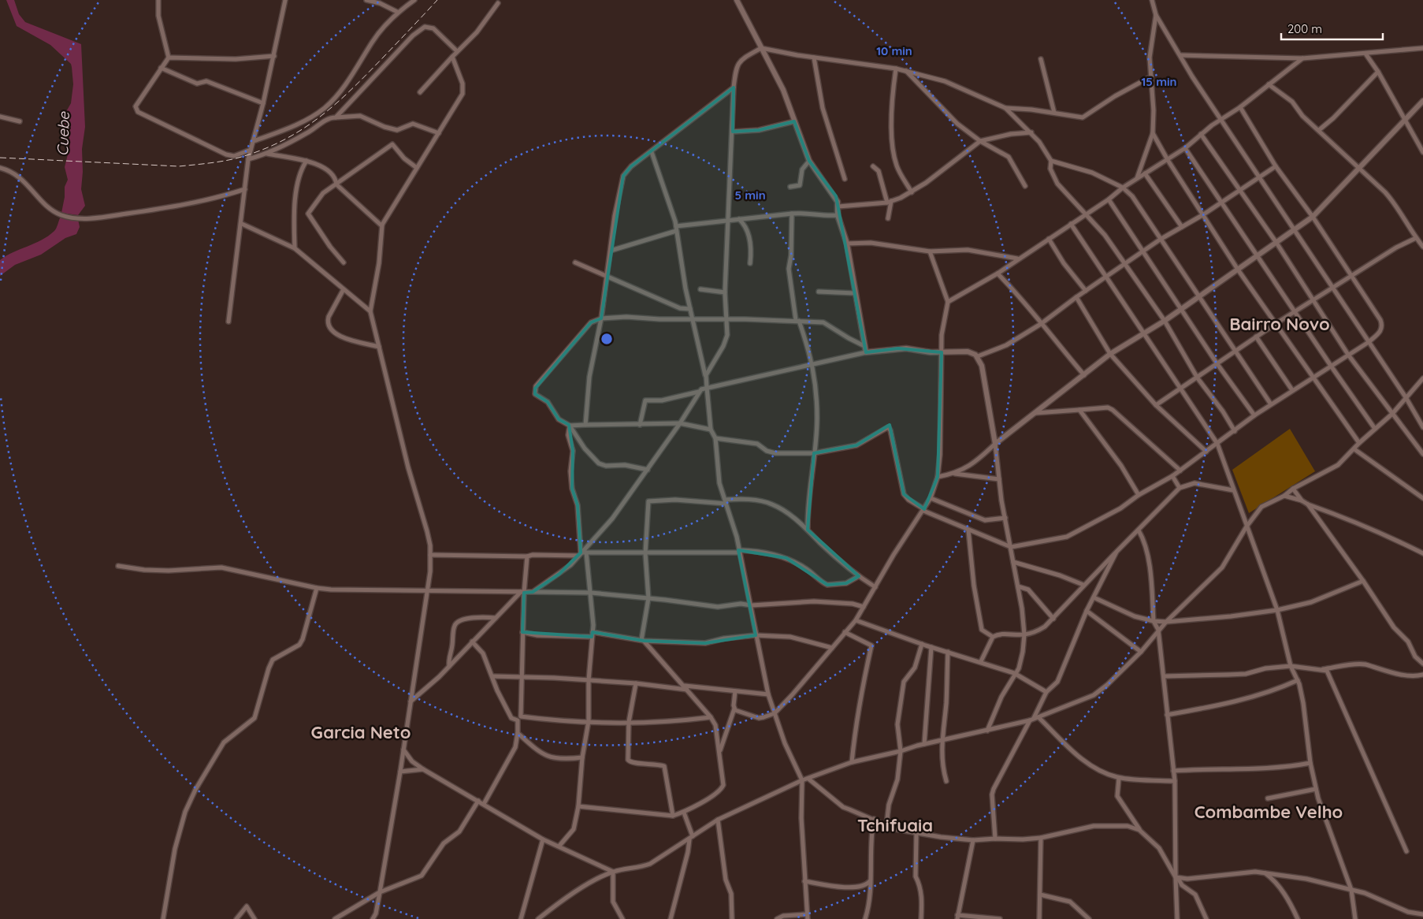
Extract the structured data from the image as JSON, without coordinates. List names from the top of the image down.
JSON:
{
  "districts": [
    "Bairro Novo",
    "Garcia Neto",
    "Combambe Velho",
    "Tchifuaia"
  ],
  "water": ["Cuebe"],
  "scale_bar": "200 m",
  "rings": ["10 min", "15 min", "5 min"]
}
